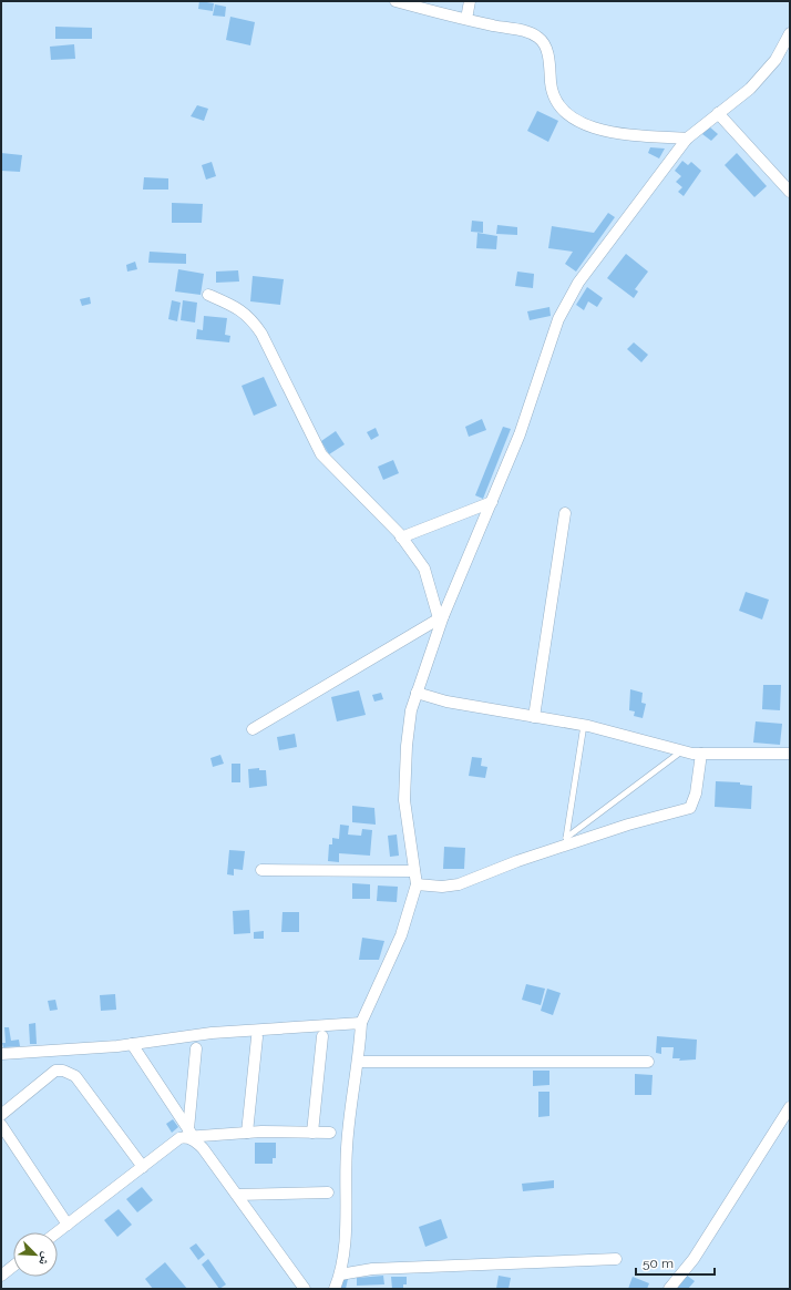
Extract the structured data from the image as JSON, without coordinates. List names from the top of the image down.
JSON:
{
  "scale_bar": "50 m",
  "north": "bottom right"
}
